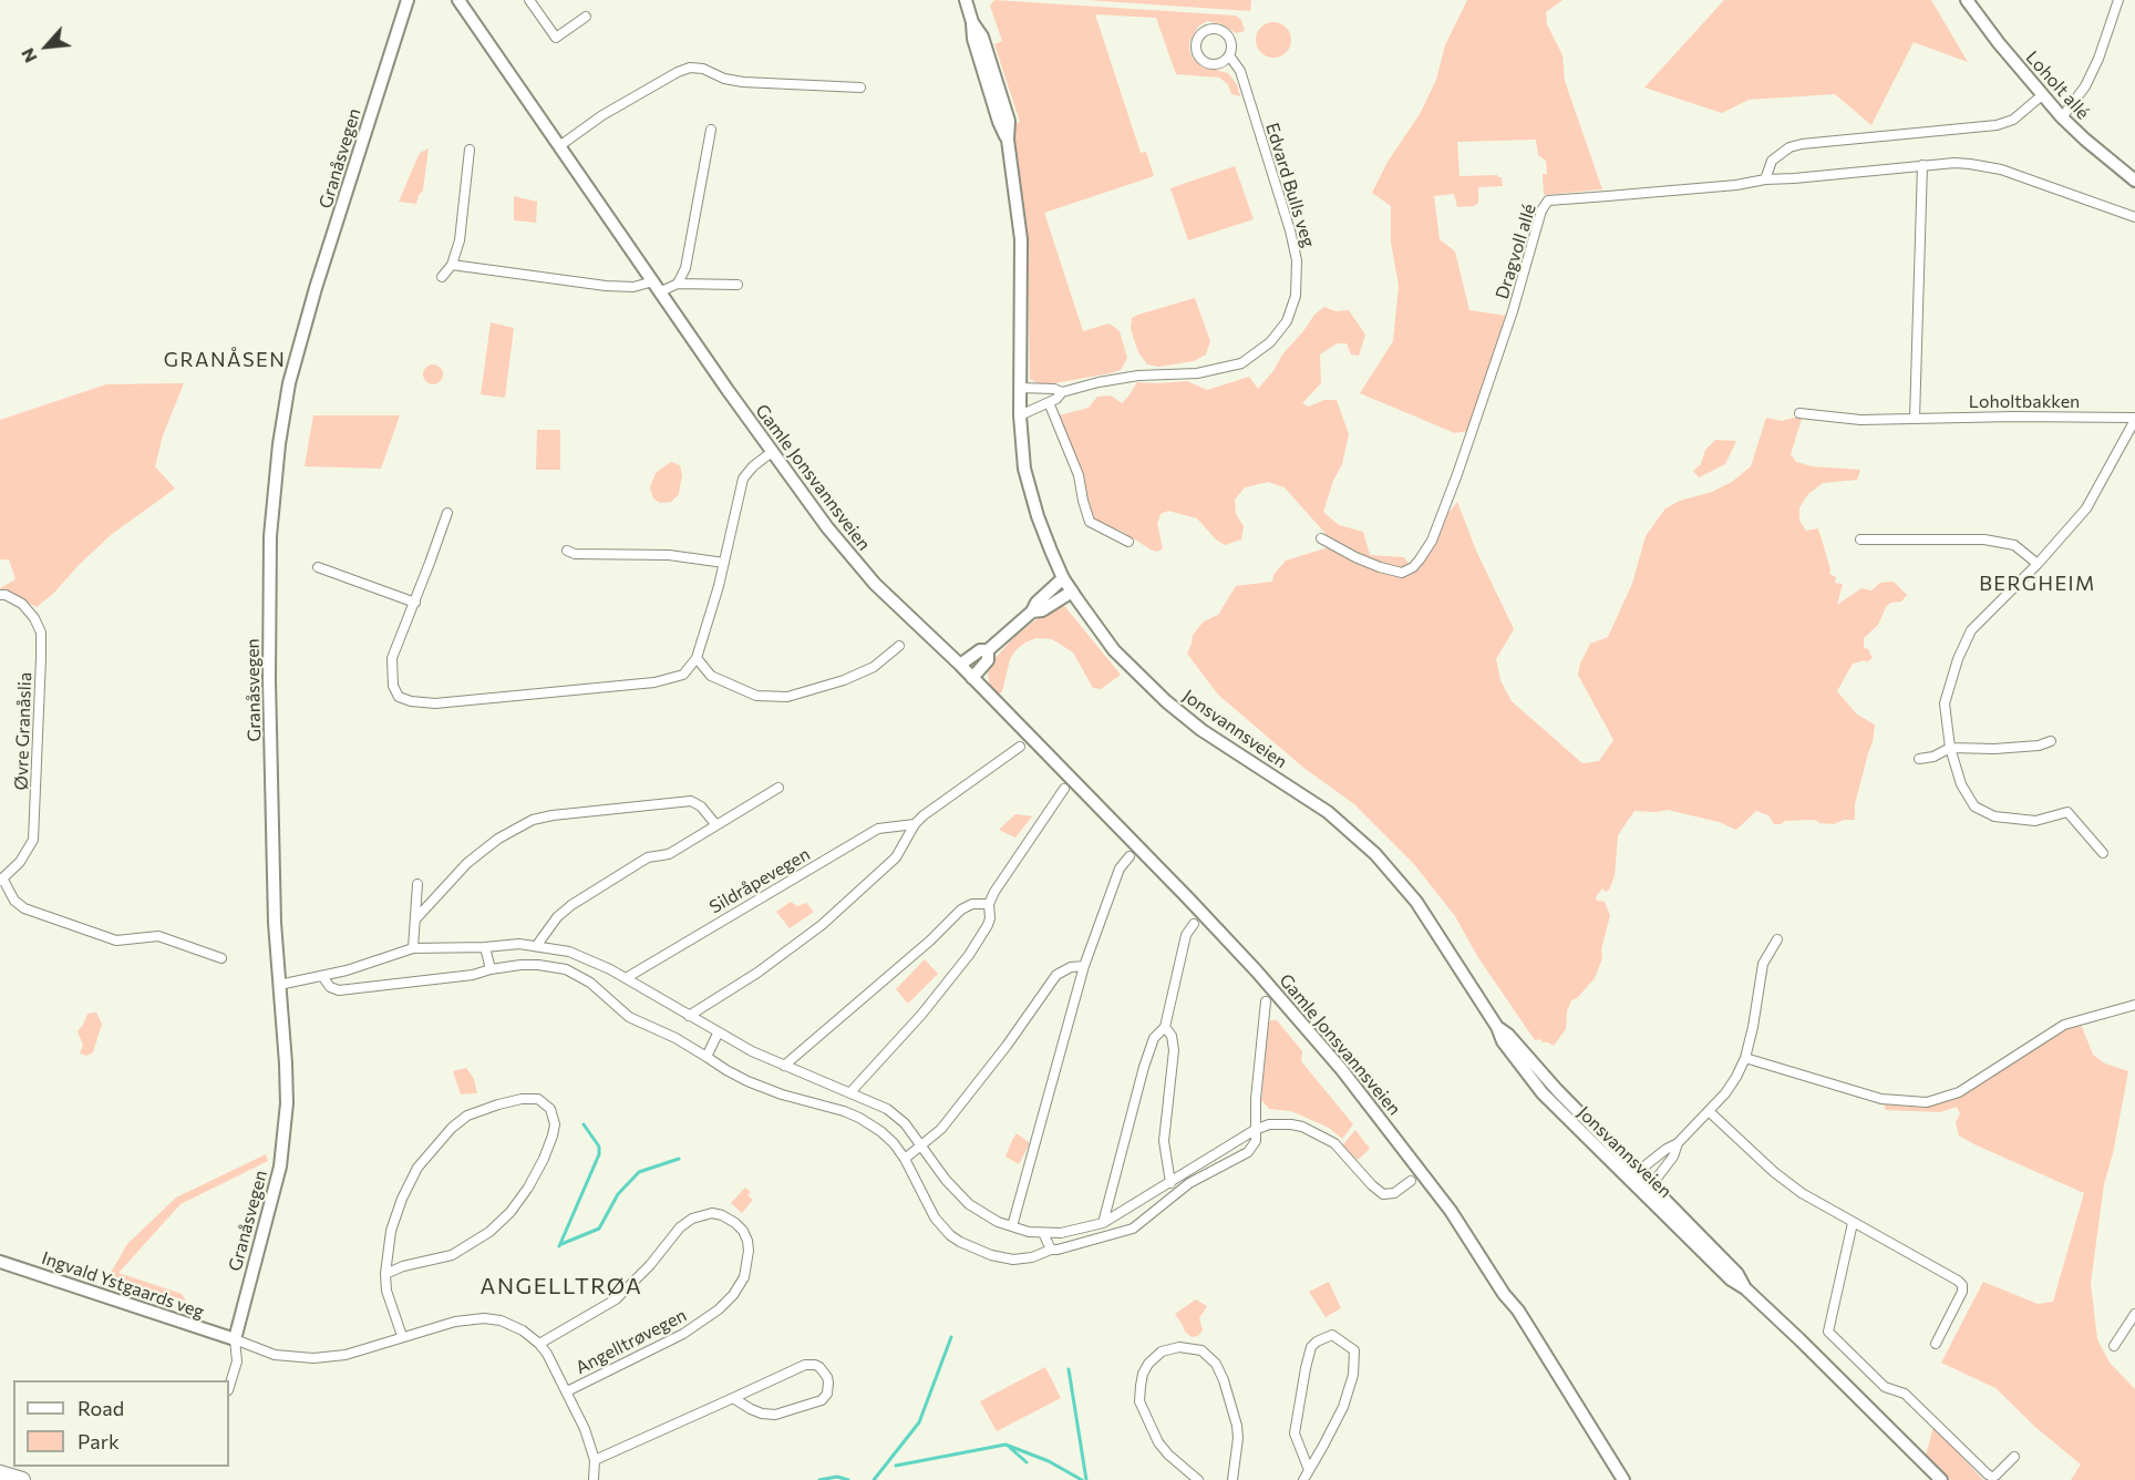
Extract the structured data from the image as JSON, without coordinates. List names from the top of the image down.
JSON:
{
  "streets": {
    "street": [
      "Loholt allé",
      "Granåsvegen",
      "Edvard Bulls veg",
      "Dragvoll allé",
      "Loholtbakken",
      "Gamle Jonsvannsveien",
      "Jonsvannsveien",
      "Øvre Granåslia",
      "Sildråpevegen",
      "Ingvald Ystgaards veg",
      "Angelltrøvegen"
    ]
  },
  "crossings": [
    ["Granåsvegen", "Ingvald Ystgaards veg"],
    ["Granåsvegen", "Angelltrøvegen"],
    ["Edvard Bulls veg", "Jonsvannsveien"],
    ["Ingvald Ystgaards veg", "Angelltrøvegen"]
  ],
  "districts": ["GRANÅSEN", "BERGHEIM", "ANGELLTRØA"],
  "legend": ["Road", "Park"],
  "north": "bottom left"
}
